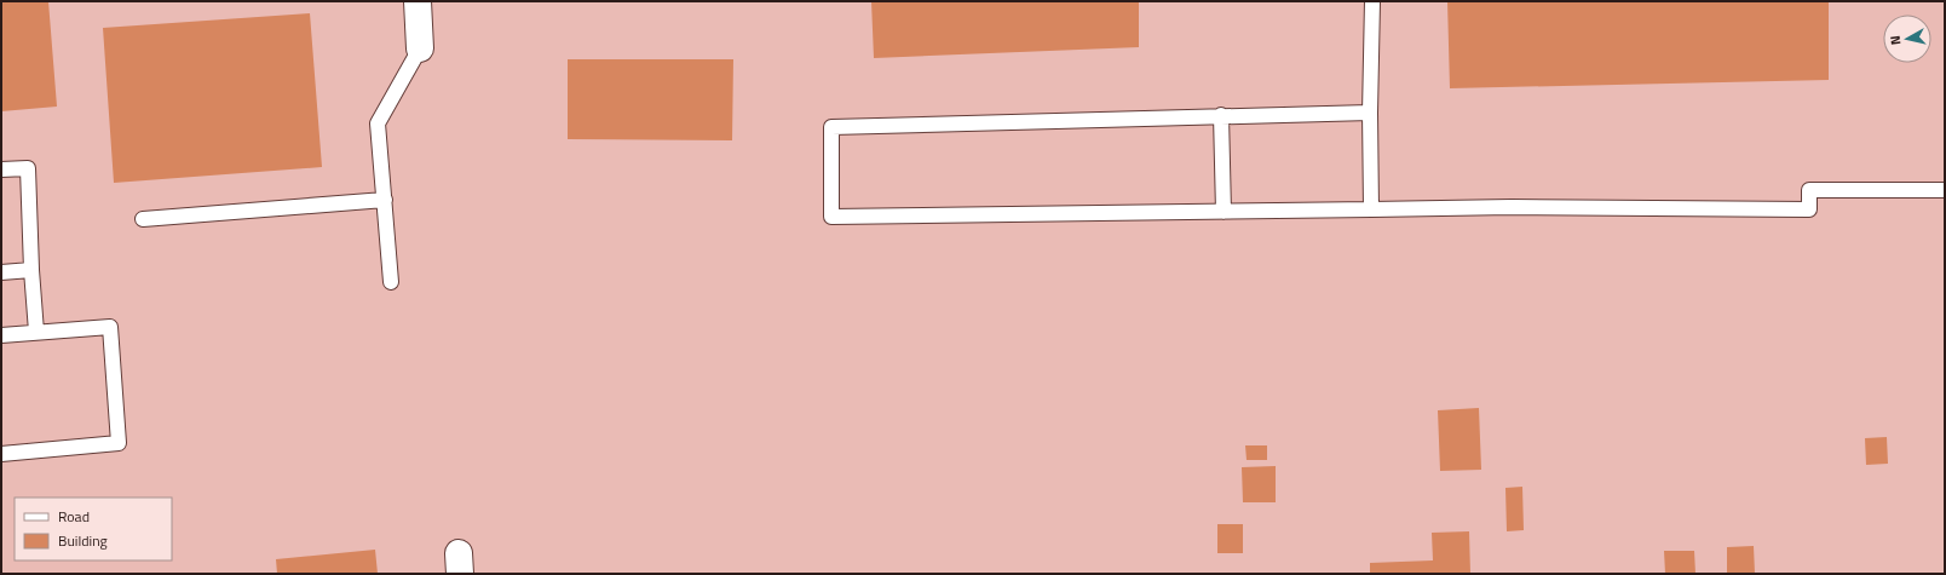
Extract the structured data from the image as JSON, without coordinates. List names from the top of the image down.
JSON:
{
  "legend": ["Road", "Building"],
  "north": "left"
}
